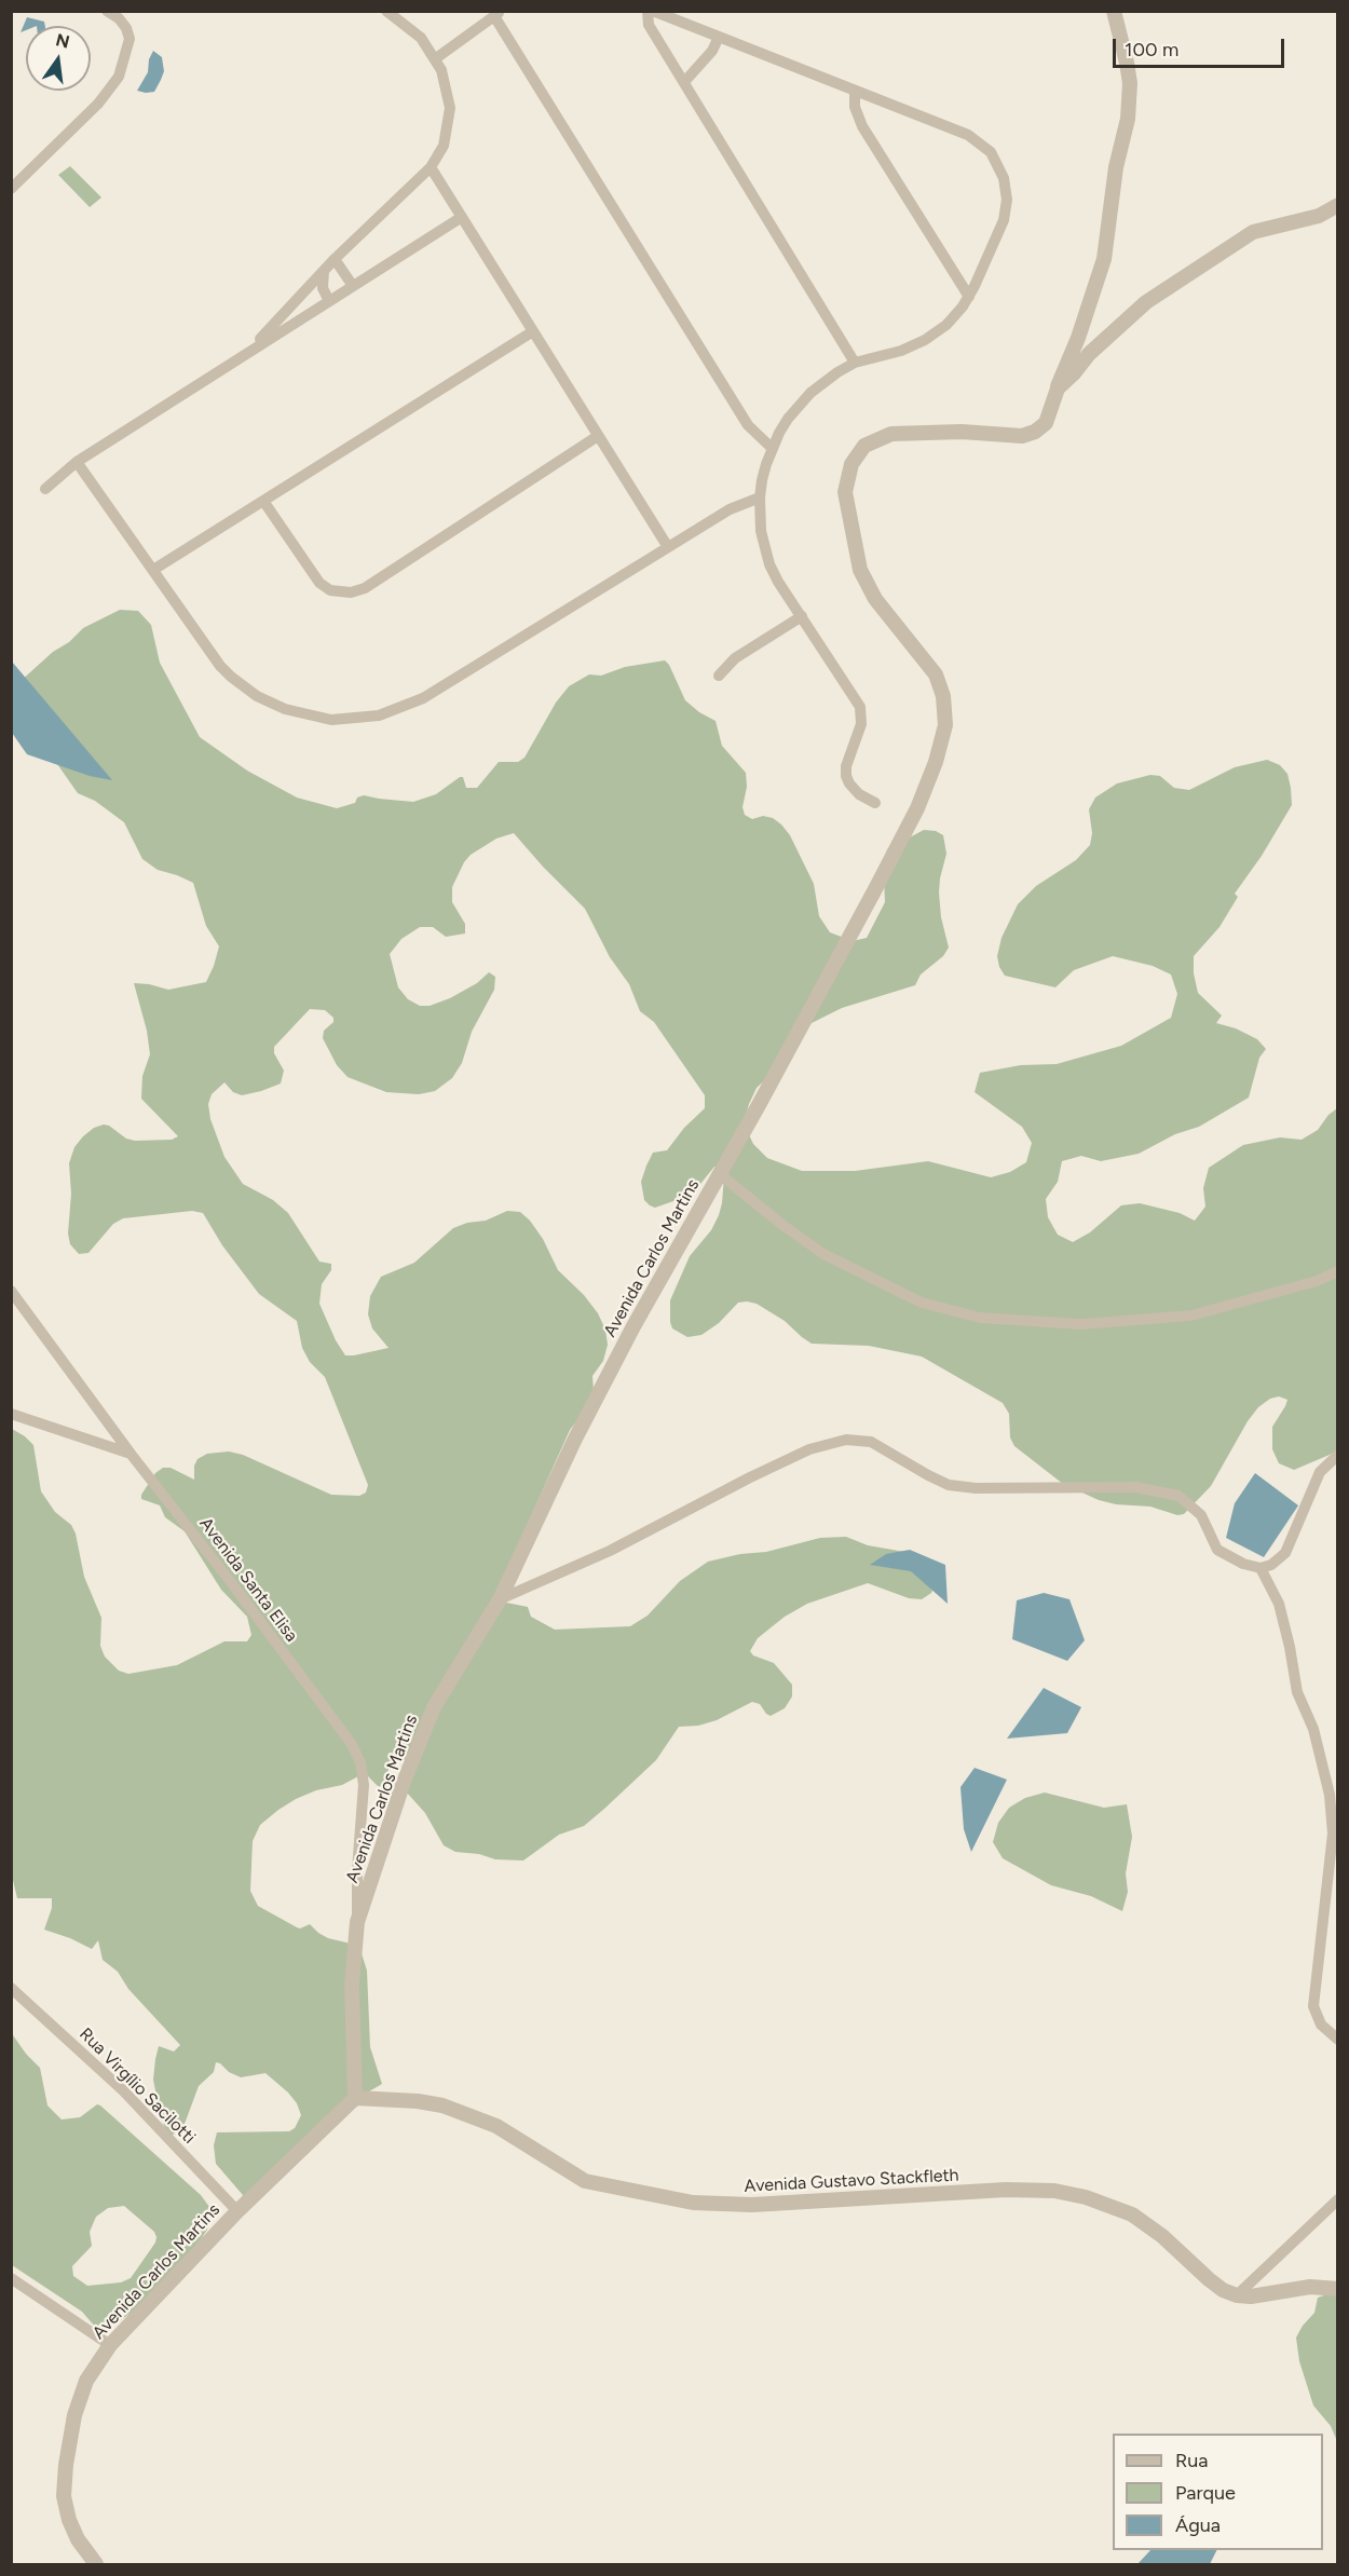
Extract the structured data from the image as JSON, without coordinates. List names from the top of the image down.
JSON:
{
  "streets": {
    "street": [
      "Avenida Carlos Martins",
      "Avenida Santa Elisa",
      "Rua Virgílio Sacilotti",
      "Avenida Gustavo Stackfleth"
    ]
  },
  "crossings": [
    ["Avenida Carlos Martins", "Avenida Santa Elisa"],
    ["Avenida Carlos Martins", "Rua Virgílio Sacilotti"],
    ["Avenida Carlos Martins", "Avenida Gustavo Stackfleth"]
  ],
  "legend": ["Rua", "Parque", "Água"],
  "scale_bar": "100 m",
  "north": "top"
}
